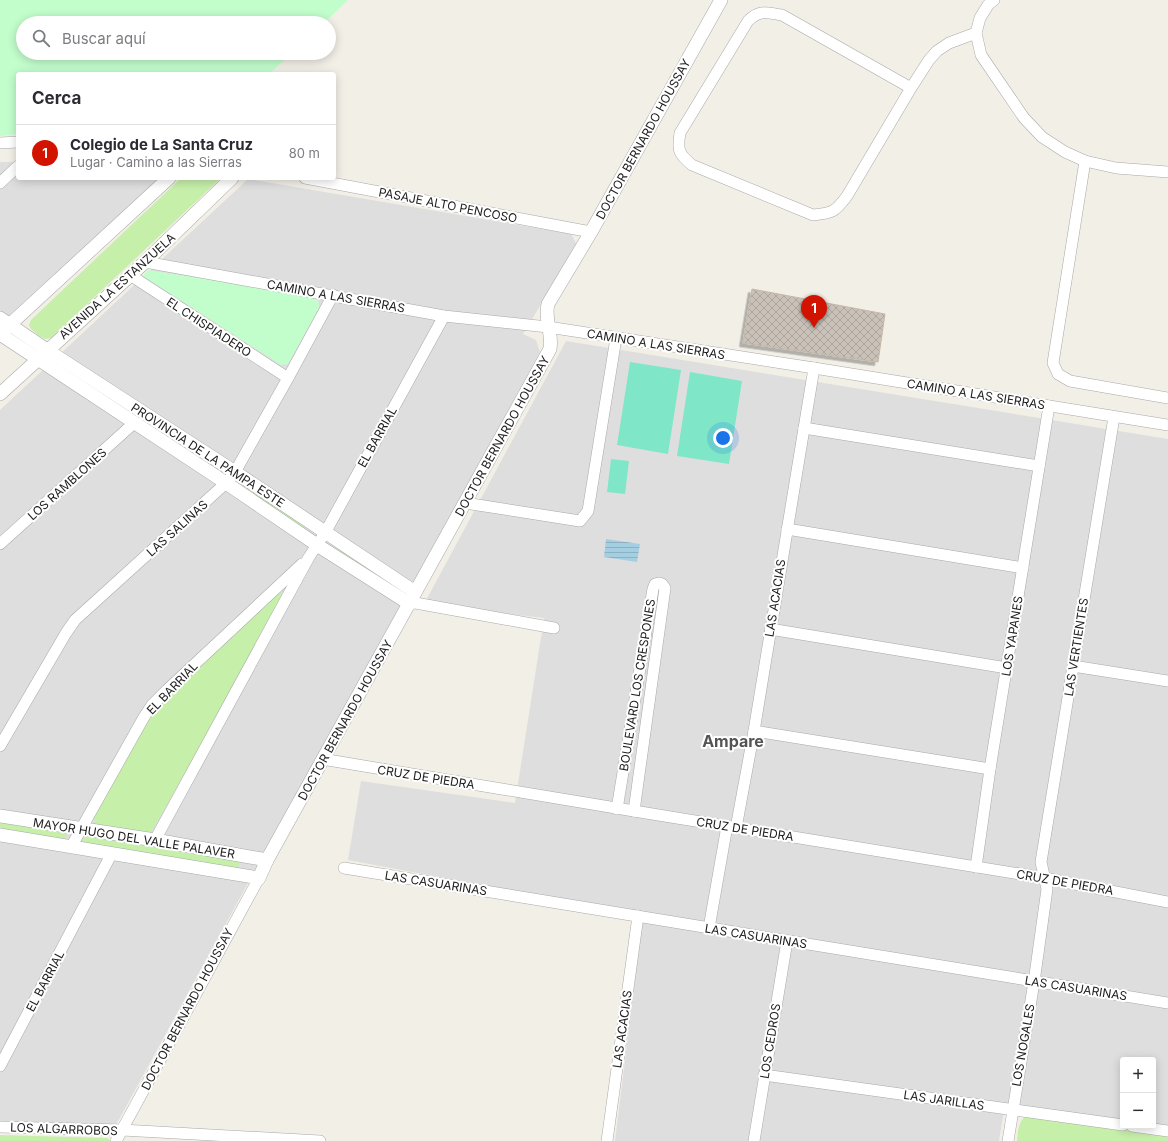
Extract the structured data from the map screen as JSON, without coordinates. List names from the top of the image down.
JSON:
{
  "streets": {
    "street": [
      "DOCTOR BERNARDO HOUSSAY",
      "PASAJE ALTO PENCOSO",
      "AVENIDA LA ESTANZUELA",
      "CAMINO A LAS SIERRAS",
      "EL CHISPIADERO",
      "EL BARRIAL",
      "PROVINCIA DE LA PAMPA ESTE",
      "LOS RAMBLONES",
      "LAS SALINAS",
      "LAS ACACIAS",
      "LOS YAPANES",
      "LAS VERTIENTES",
      "BOULEVARD LOS CRESPONES",
      "CRUZ DE PIEDRA",
      "MAYOR HUGO DEL VALLE PALAVER",
      "LAS CASUARINAS",
      "LOS CEDROS",
      "LOS NOGALES",
      "LAS JARILLAS",
      "LOS ALGARROBOS"
    ]
  },
  "crossings": [
    ["DOCTOR BERNARDO HOUSSAY", "PASAJE ALTO PENCOSO"],
    ["DOCTOR BERNARDO HOUSSAY", "CAMINO A LAS SIERRAS"],
    ["DOCTOR BERNARDO HOUSSAY", "PROVINCIA DE LA PAMPA ESTE"],
    ["DOCTOR BERNARDO HOUSSAY", "CRUZ DE PIEDRA"],
    ["DOCTOR BERNARDO HOUSSAY", "MAYOR HUGO DEL VALLE PALAVER"],
    ["DOCTOR BERNARDO HOUSSAY", "LOS ALGARROBOS"],
    ["AVENIDA LA ESTANZUELA", "CAMINO A LAS SIERRAS"],
    ["AVENIDA LA ESTANZUELA", "EL CHISPIADERO"],
    ["AVENIDA LA ESTANZUELA", "PROVINCIA DE LA PAMPA ESTE"],
    ["CAMINO A LAS SIERRAS", "EL BARRIAL"],
    ["CAMINO A LAS SIERRAS", "LAS SALINAS"],
    ["CAMINO A LAS SIERRAS", "LAS ACACIAS"],
    ["CAMINO A LAS SIERRAS", "LOS YAPANES"],
    ["CAMINO A LAS SIERRAS", "LAS VERTIENTES"],
    ["EL CHISPIADERO", "LAS SALINAS"],
    ["EL BARRIAL", "PROVINCIA DE LA PAMPA ESTE"],
    ["EL BARRIAL", "MAYOR HUGO DEL VALLE PALAVER"],
    ["PROVINCIA DE LA PAMPA ESTE", "LOS RAMBLONES"],
    ["PROVINCIA DE LA PAMPA ESTE", "LAS SALINAS"],
    ["LAS ACACIAS", "CRUZ DE PIEDRA"],
    ["LAS ACACIAS", "LAS CASUARINAS"],
    ["LOS YAPANES", "CRUZ DE PIEDRA"],
    ["LAS VERTIENTES", "CRUZ DE PIEDRA"],
    ["LAS VERTIENTES", "LOS NOGALES"],
    ["BOULEVARD LOS CRESPONES", "CRUZ DE PIEDRA"],
    ["CRUZ DE PIEDRA", "LOS NOGALES"],
    ["LAS CASUARINAS", "LOS CEDROS"],
    ["LAS CASUARINAS", "LOS NOGALES"],
    ["LOS CEDROS", "LAS JARILLAS"],
    ["LOS NOGALES", "LAS JARILLAS"]
  ],
  "districts": ["Ampare"],
  "page": {
    "search": "Buscar aquí",
    "heading": "Cerca",
    "list": [
      {
        "mark": "1",
        "name": "Colegio de La Santa Cruz",
        "note": "Lugar · Camino a las Sierras",
        "value": "80 m"
      }
    ],
    "pins": "1",
    "map_buttons": ["+", "−"]
  }
}
